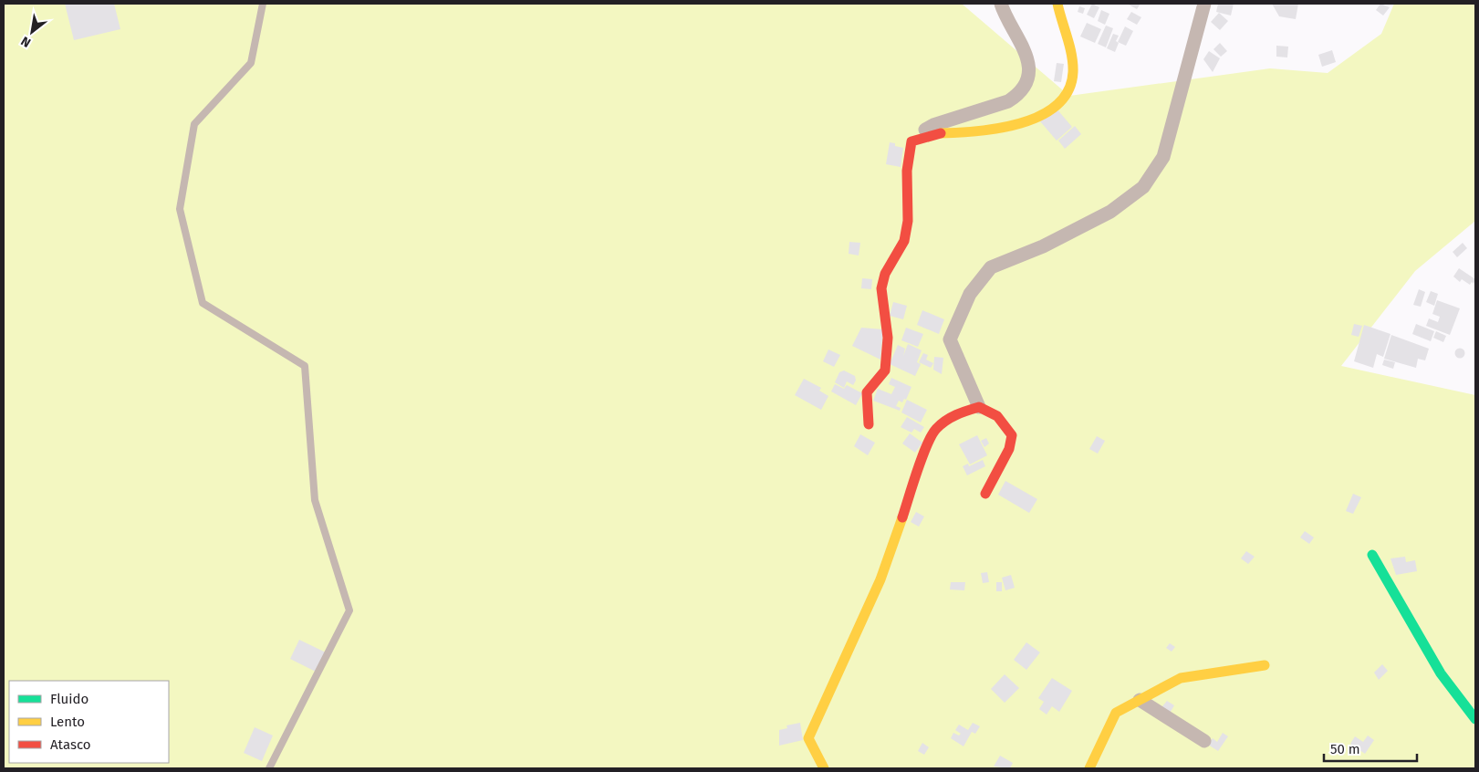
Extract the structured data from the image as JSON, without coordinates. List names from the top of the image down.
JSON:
{
  "legend": ["Fluido", "Lento", "Atasco"],
  "scale_bar": "50 m",
  "north": "bottom left"
}
